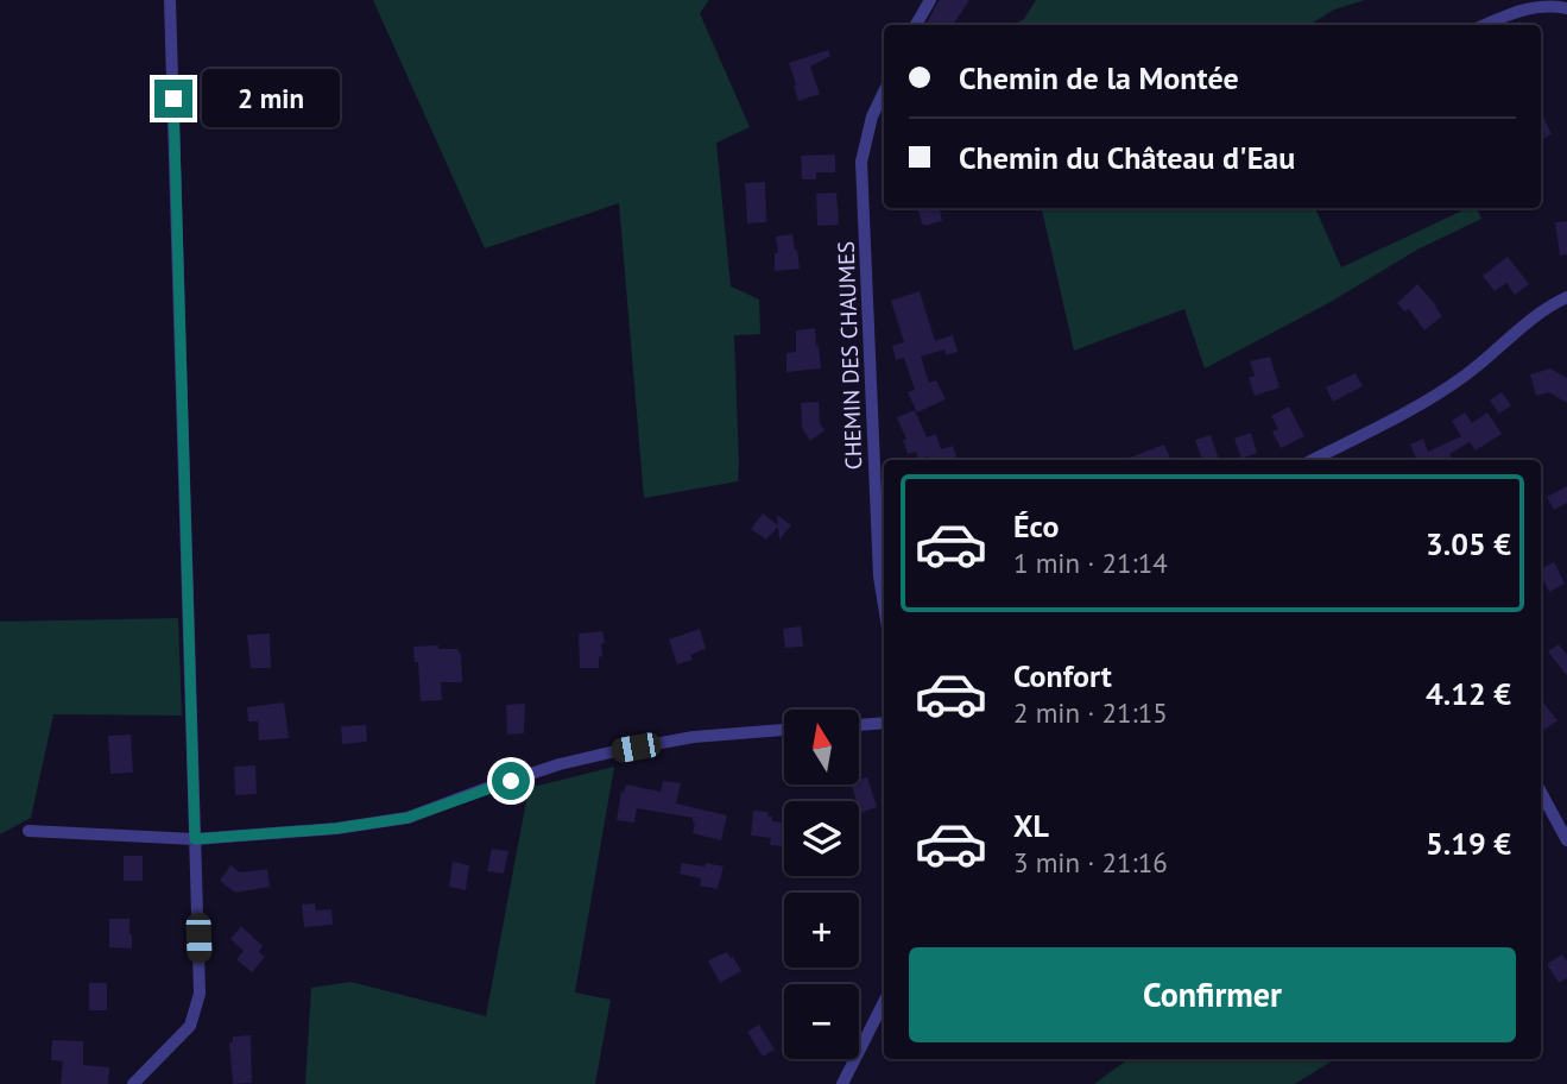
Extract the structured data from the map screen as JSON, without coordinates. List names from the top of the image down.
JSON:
{
  "streets": {
    "street": ["CHEMIN DES CHAUMES"]
  },
  "north": "top",
  "page": {
    "banner": ["Chemin de la Montée", "Chemin du Château d'Eau"],
    "bubble": "2 min",
    "list": [
      {
        "name": "Éco",
        "note": "1 min · 21:14",
        "value": "3.05 €"
      },
      {
        "name": "Confort",
        "note": "2 min · 21:15",
        "value": "4.12 €"
      },
      {
        "name": "XL",
        "note": "3 min · 21:16",
        "value": "5.19 €"
      }
    ],
    "map_buttons": ["+", "−"],
    "buttons": "Confirmer"
  }
}
